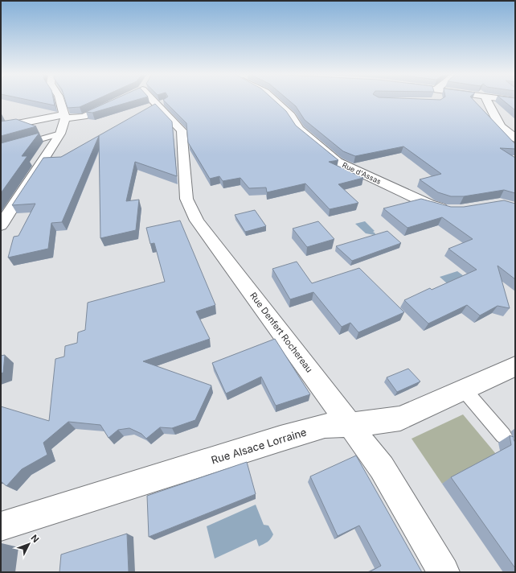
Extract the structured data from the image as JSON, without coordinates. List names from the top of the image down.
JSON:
{
  "streets": {
    "street": ["Rue d'Assas", "Rue Denfert Rochereau", "Rue Alsace Lorraine"]
  },
  "crossings": [
    ["Rue Denfert Rochereau", "Rue Alsace Lorraine"]
  ],
  "north": "top right"
}
